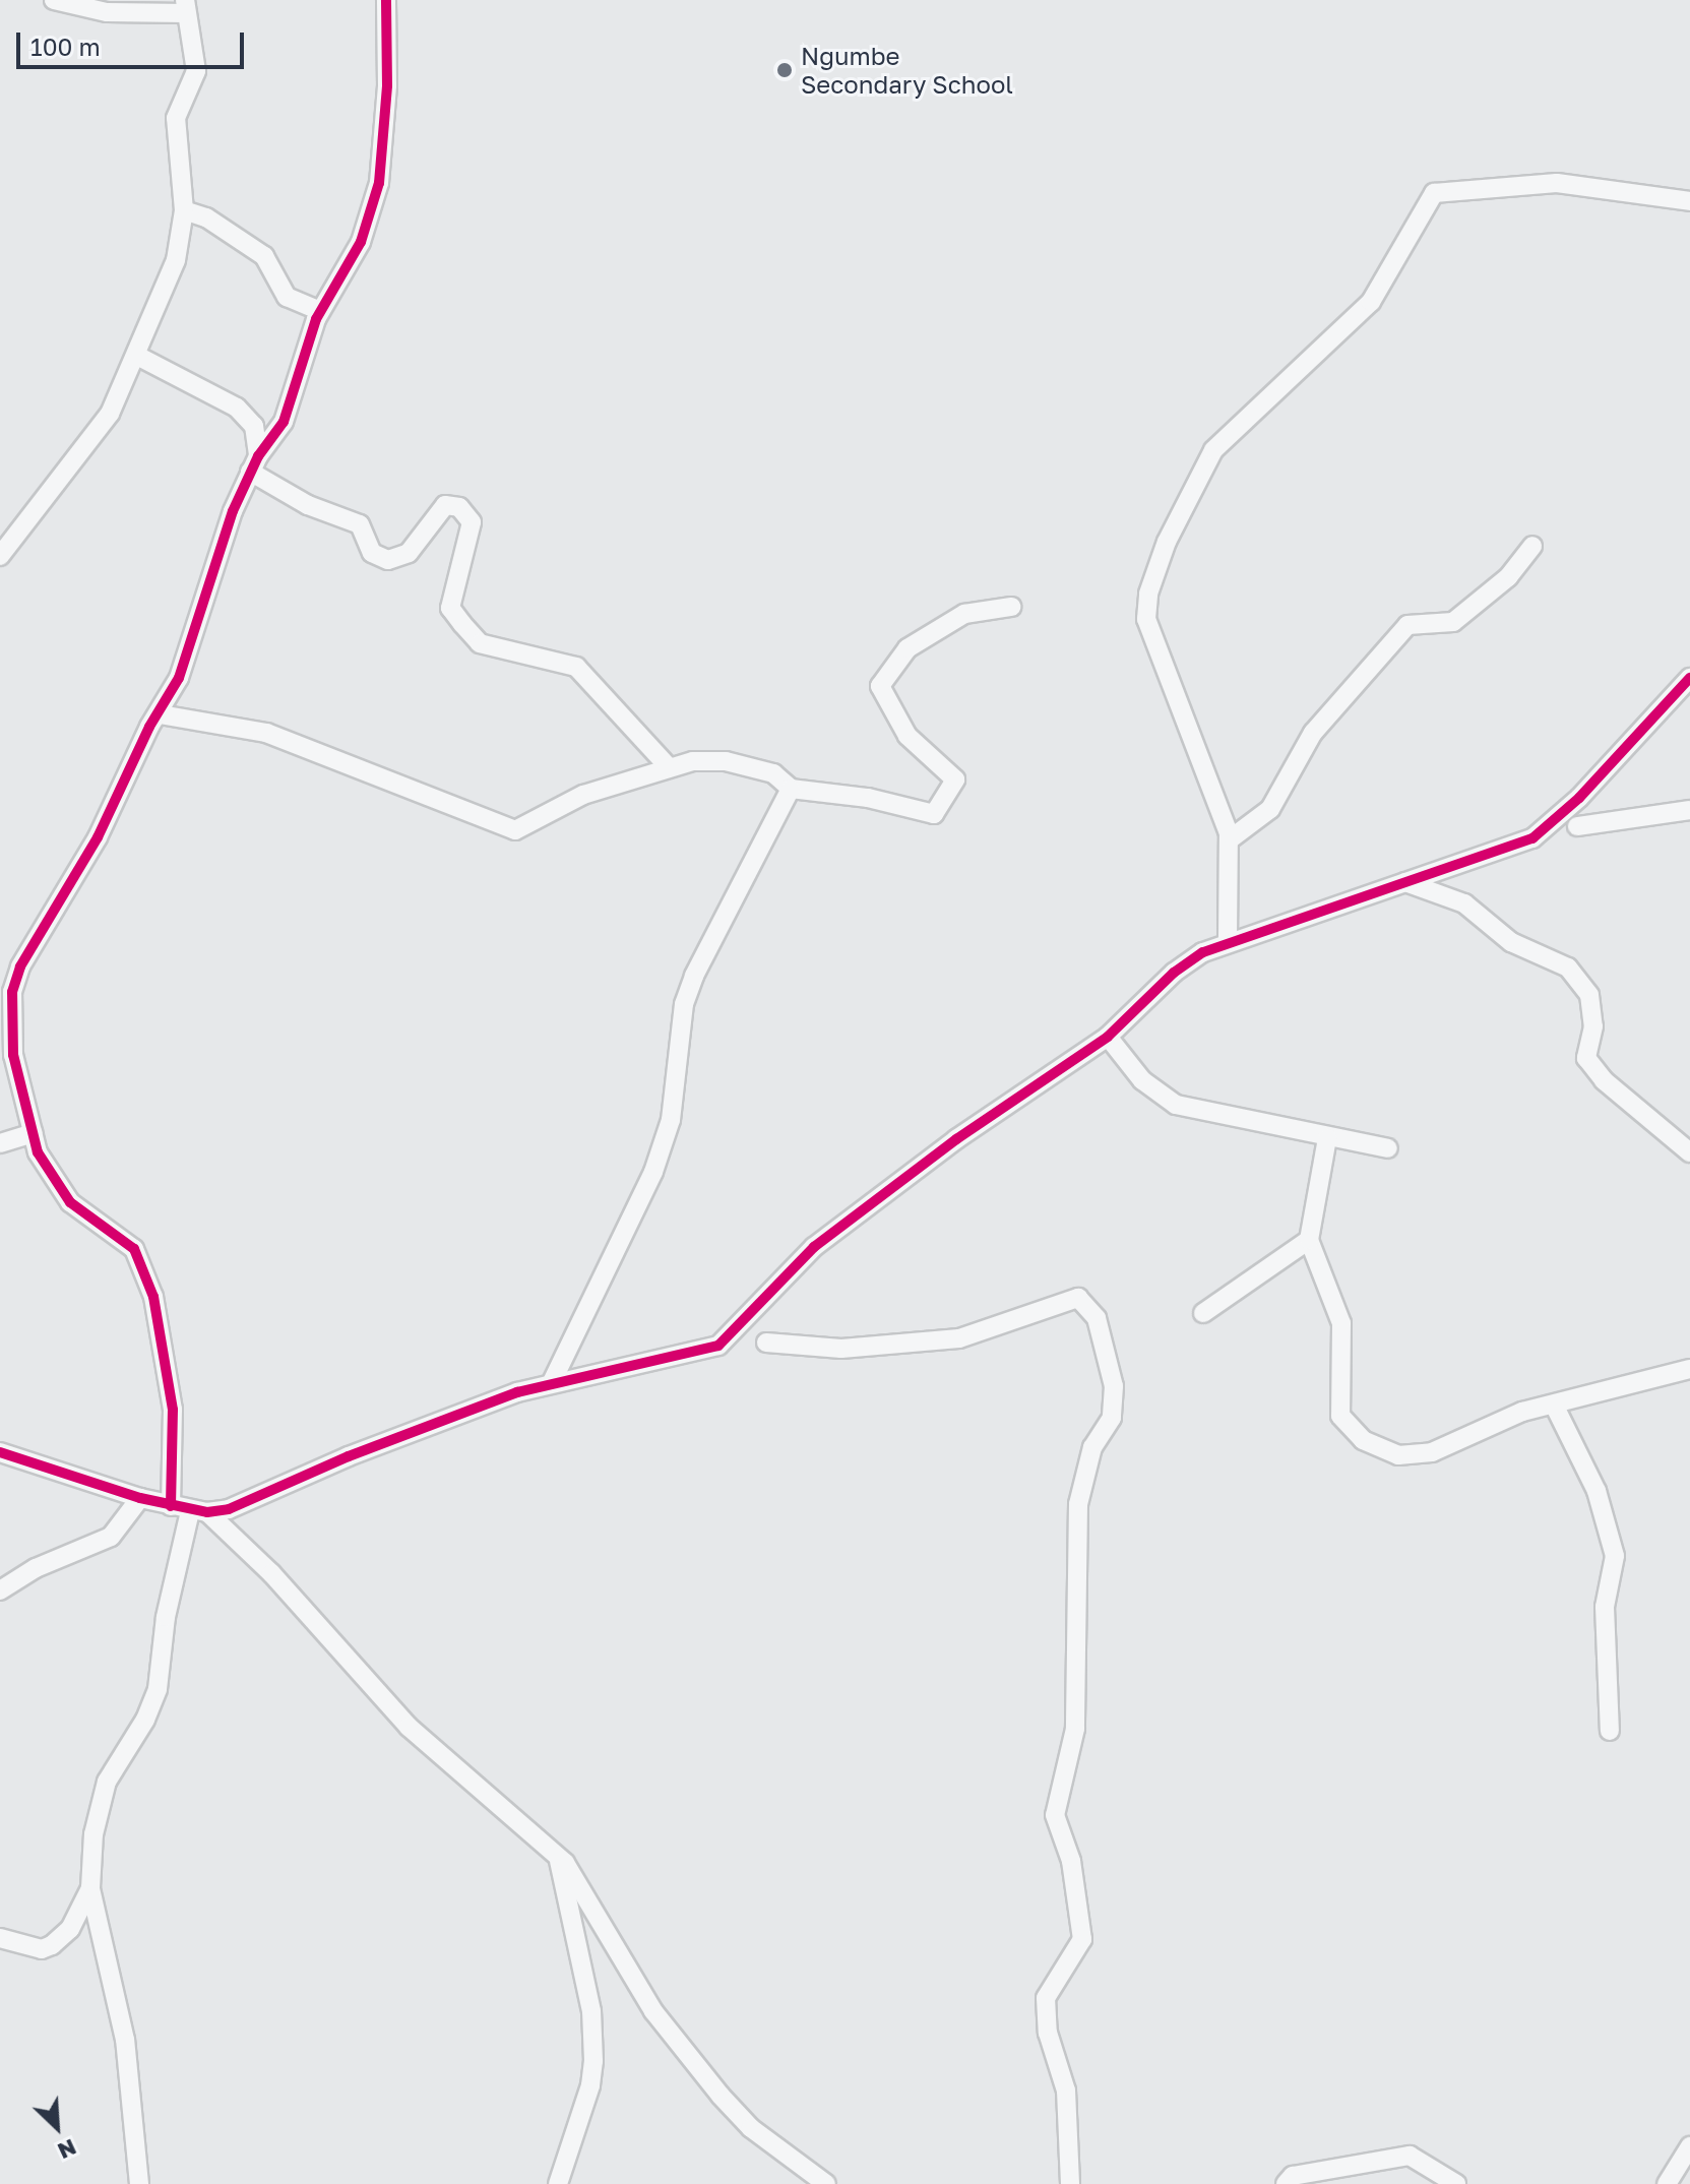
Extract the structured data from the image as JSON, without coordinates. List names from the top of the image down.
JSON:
{
  "places": ["Ngumbe Secondary School"],
  "scale_bar": "100 m",
  "north": "bottom right"
}
